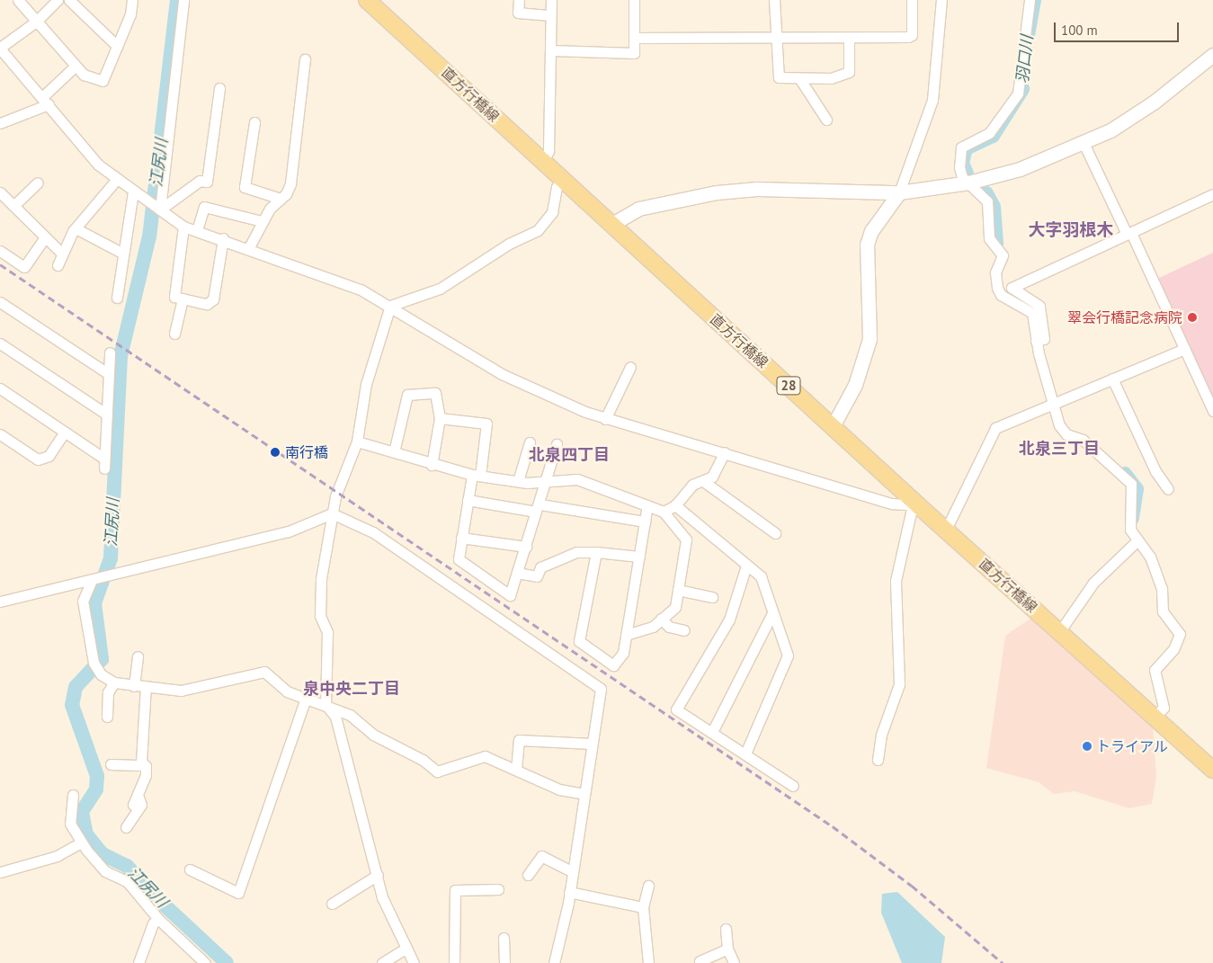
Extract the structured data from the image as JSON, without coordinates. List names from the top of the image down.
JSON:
{
  "streets": {
    "main road": ["直方行橋線", "28"]
  },
  "districts": [
    "大字羽根木",
    "北泉三丁目",
    "北泉四丁目",
    "泉中央二丁目"
  ],
  "water": ["羽口川", "江尻川"],
  "places": ["翠会行橋記念病院", "南行橋", "トライアル"],
  "scale_bar": "100 m"
}
